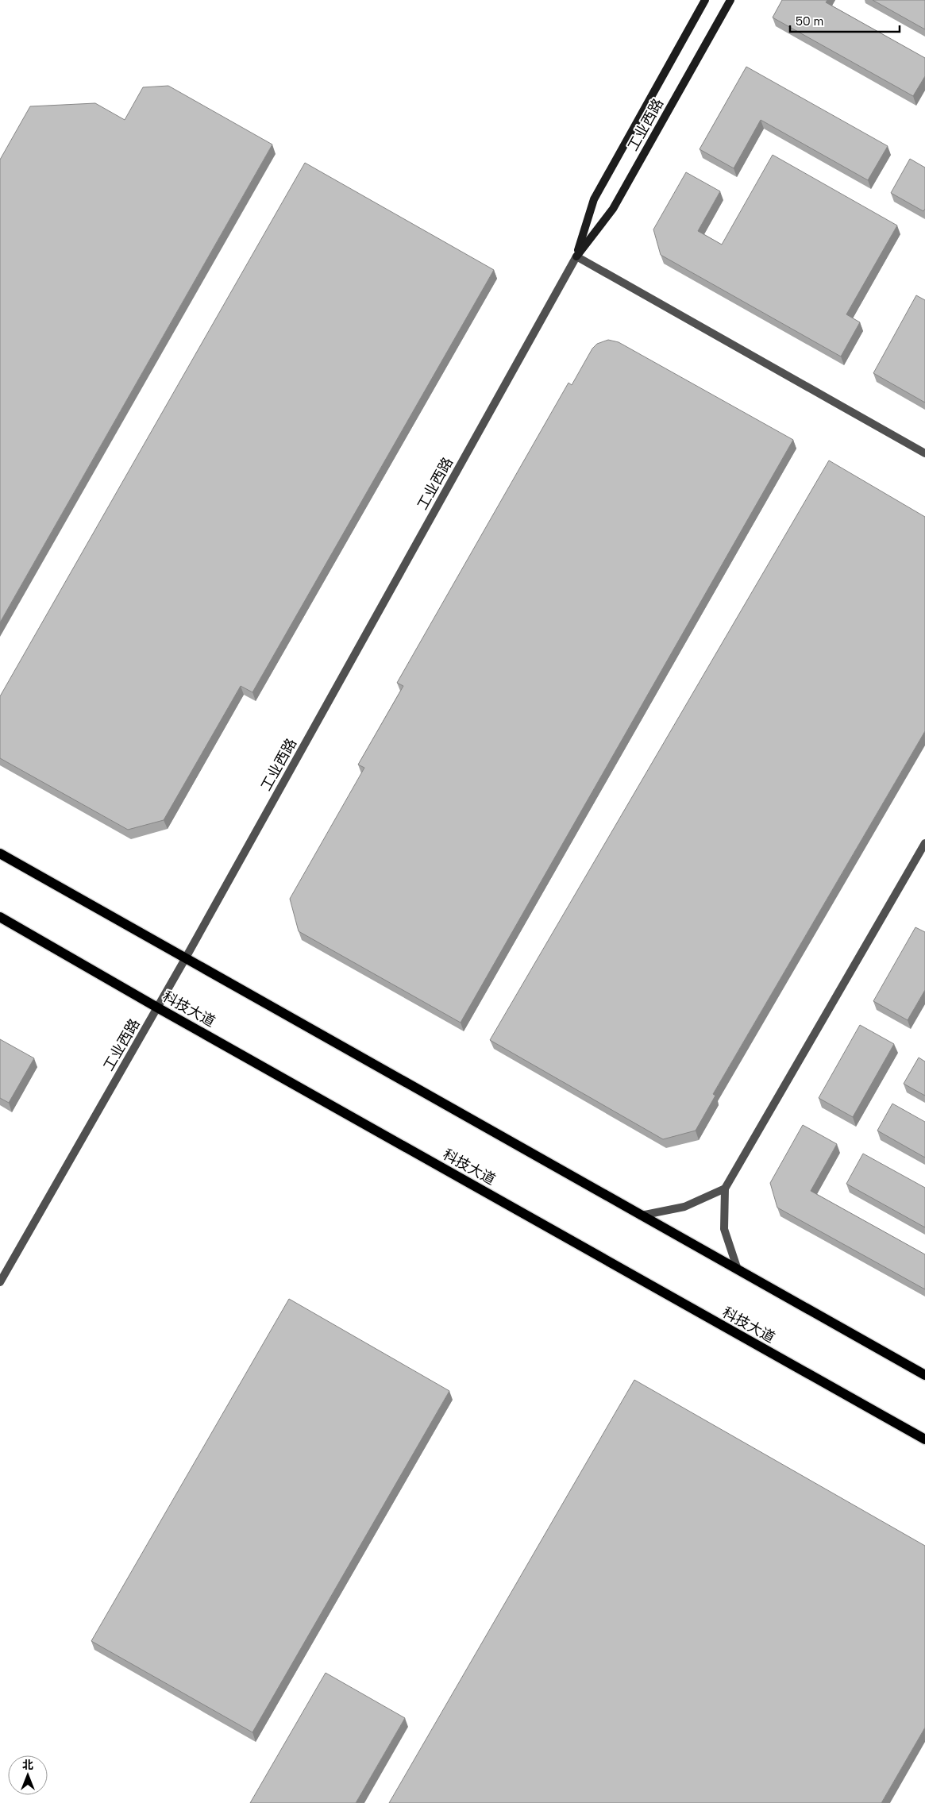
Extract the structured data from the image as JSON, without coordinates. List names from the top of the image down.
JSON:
{
  "streets": {
    "main road": ["科技大道"],
    "street": ["工业西路"]
  },
  "crossings": [
    ["工业西路", "科技大道"]
  ],
  "scale_bar": "50 m",
  "north": "top"
}
